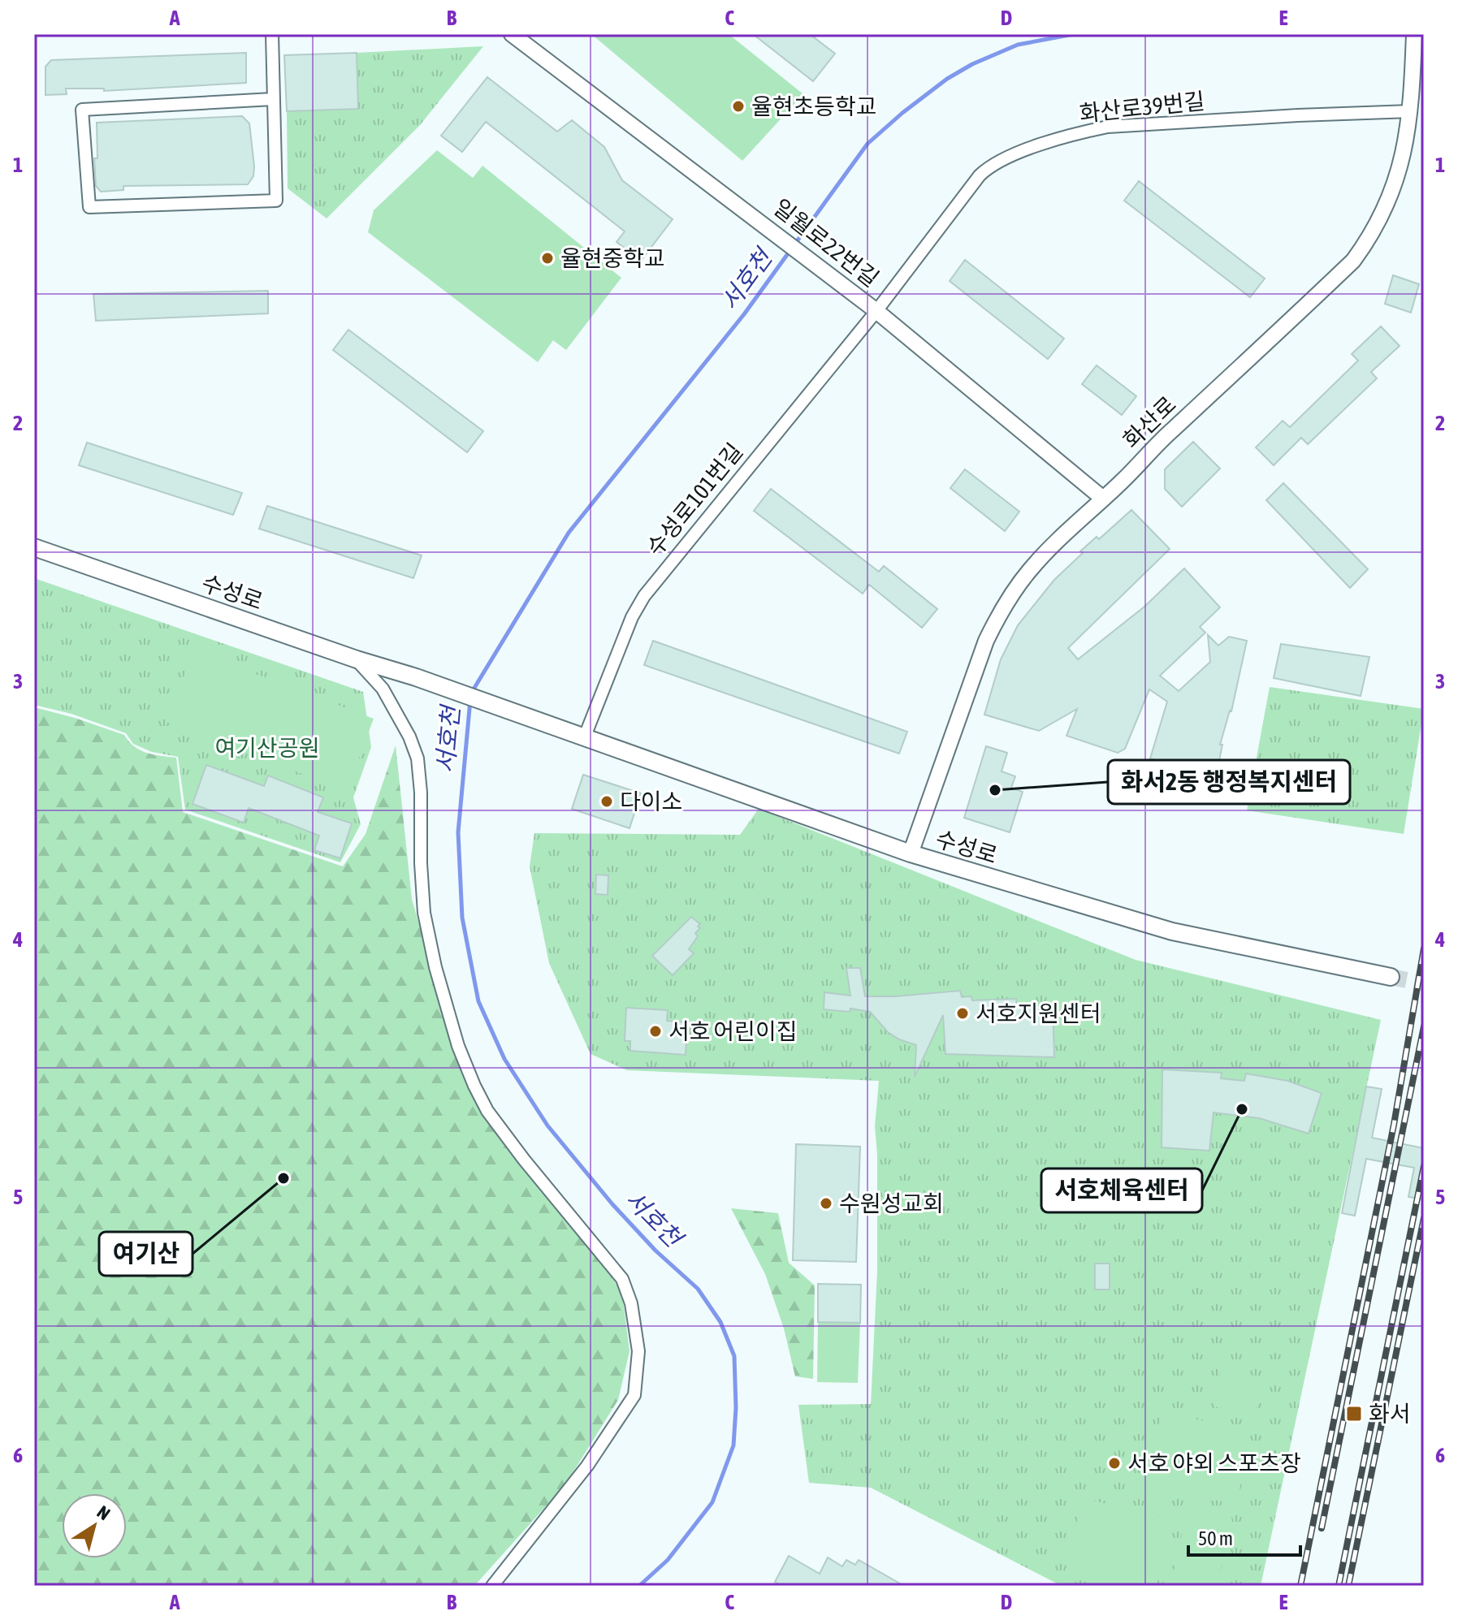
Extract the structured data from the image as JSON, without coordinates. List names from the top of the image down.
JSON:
{
  "streets": {
    "main road": ["수성로"],
    "street": [
      "화산로39번길",
      "일월로22번길",
      "화산로",
      "수성로101번길"
    ]
  },
  "crossings": [
    ["화산로39번길", "일월로22번길"],
    ["화산로39번길", "화산로"],
    ["화산로39번길", "수성로101번길"],
    ["일월로22번길", "화산로"],
    ["일월로22번길", "수성로101번길"],
    ["화산로", "수성로"],
    ["수성로101번길", "수성로"]
  ],
  "water": ["서호천"],
  "parks": ["여기산공원"],
  "places": {
    "other": [
      "율현초등학교",
      "율현중학교",
      "화서2동 행정복지센터",
      "다이소",
      "서호지원센터",
      "서호 어린이집",
      "서호체육센터",
      "여기산",
      "수원성교회",
      "서호 야외 스포츠장"
    ],
    "transit": ["화서"]
  },
  "scale_bar": "50 m",
  "north": "top right",
  "grid": {
    "columns": [
      "A",
      "B",
      "C",
      "D",
      "E"
    ],
    "rows": [
      "1",
      "2",
      "3",
      "4",
      "5",
      "6"
    ]
  }
}
